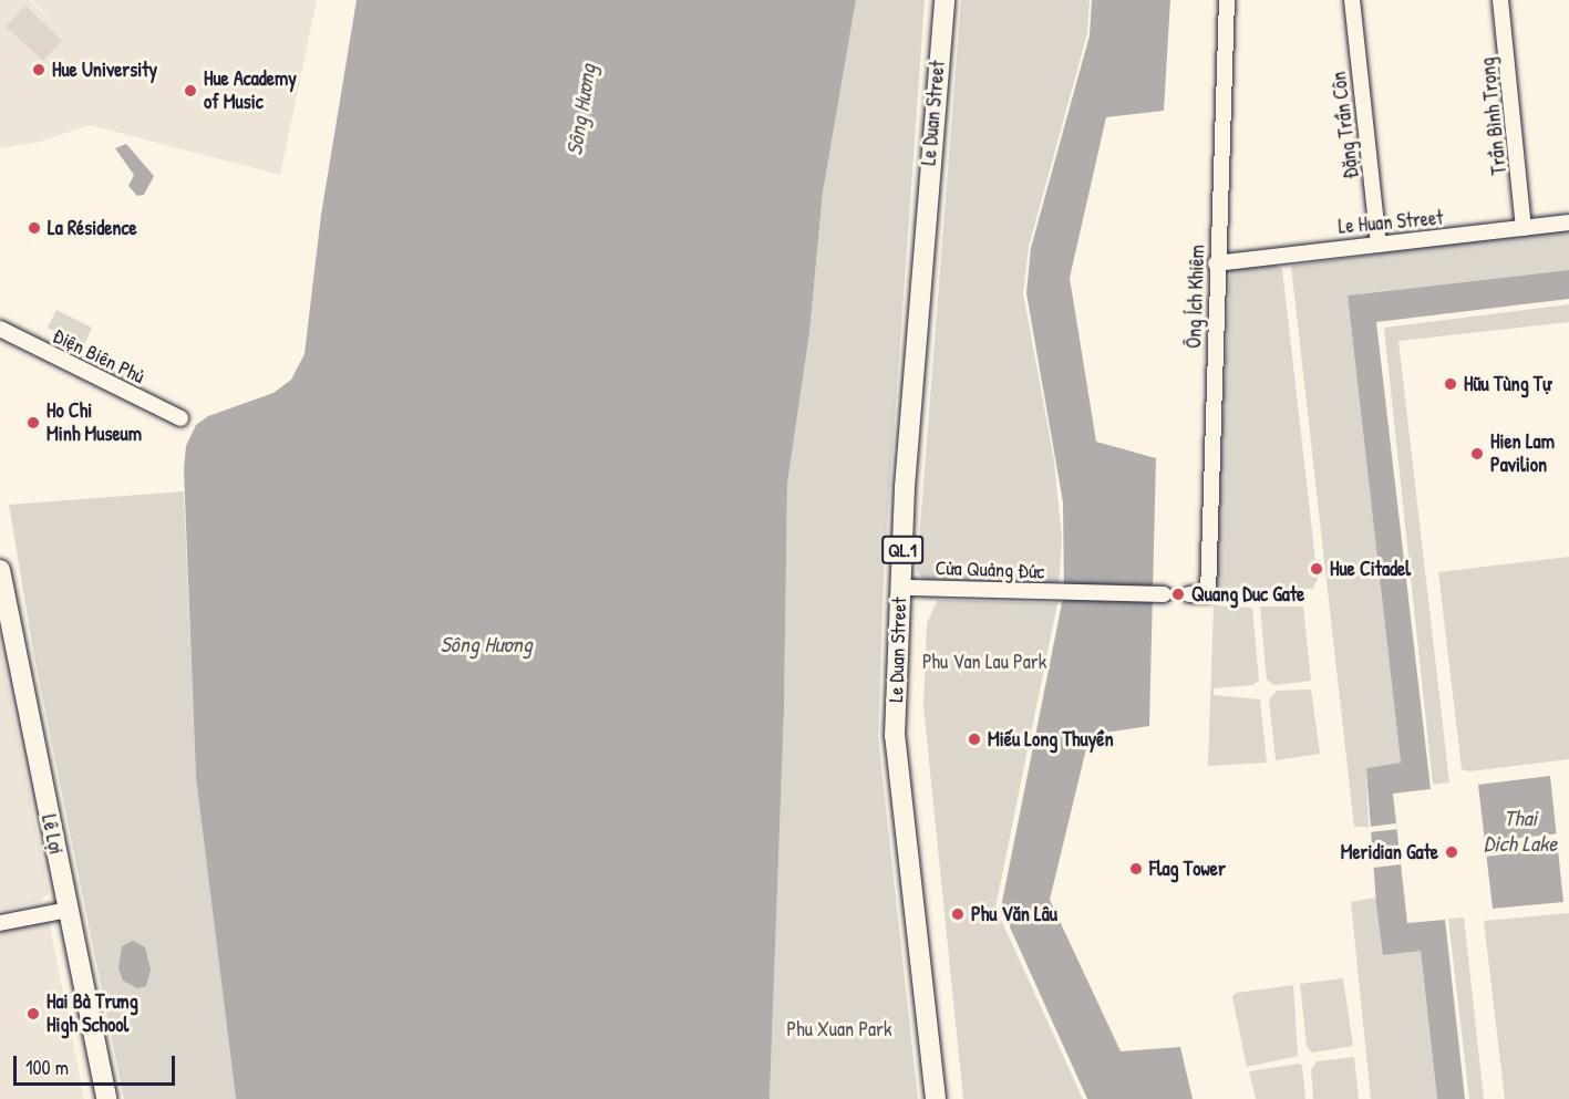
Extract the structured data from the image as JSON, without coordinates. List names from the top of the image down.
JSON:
{
  "streets": {
    "main road": ["Le Duan Street", "QL.1", "Lê Lợi"],
    "street": [
      "Trần Bình Trọng",
      "Đặng Trần Côn",
      "Le Huan Street",
      "Ông Ích Khiêm",
      "Điện Biên Phủ",
      "Cửa Quảng Đức"
    ]
  },
  "crossings": [
    ["Le Duan Street", "Cửa Quảng Đức"],
    ["Trần Bình Trọng", "Le Huan Street"],
    ["Đặng Trần Côn", "Le Huan Street"],
    ["Le Huan Street", "Ông Ích Khiêm"]
  ],
  "water": ["Sông Hương", "Thai Dich Lake"],
  "parks": ["Phu Van Lau Park", "Phu Xuan Park"],
  "places": [
    "Hue University",
    "Hue Academy of Music",
    "La Résidence",
    "Hữu Tùng Tự",
    "Ho Chi Minh Museum",
    "Hien Lam Pavilion",
    "Hue Citadel",
    "Quang Duc Gate",
    "Miếu Long Thuyền",
    "Meridian Gate",
    "Flag Tower",
    "Phu Văn Lâu",
    "Hai Bà Trưng High School"
  ],
  "scale_bar": "100 m"
}
